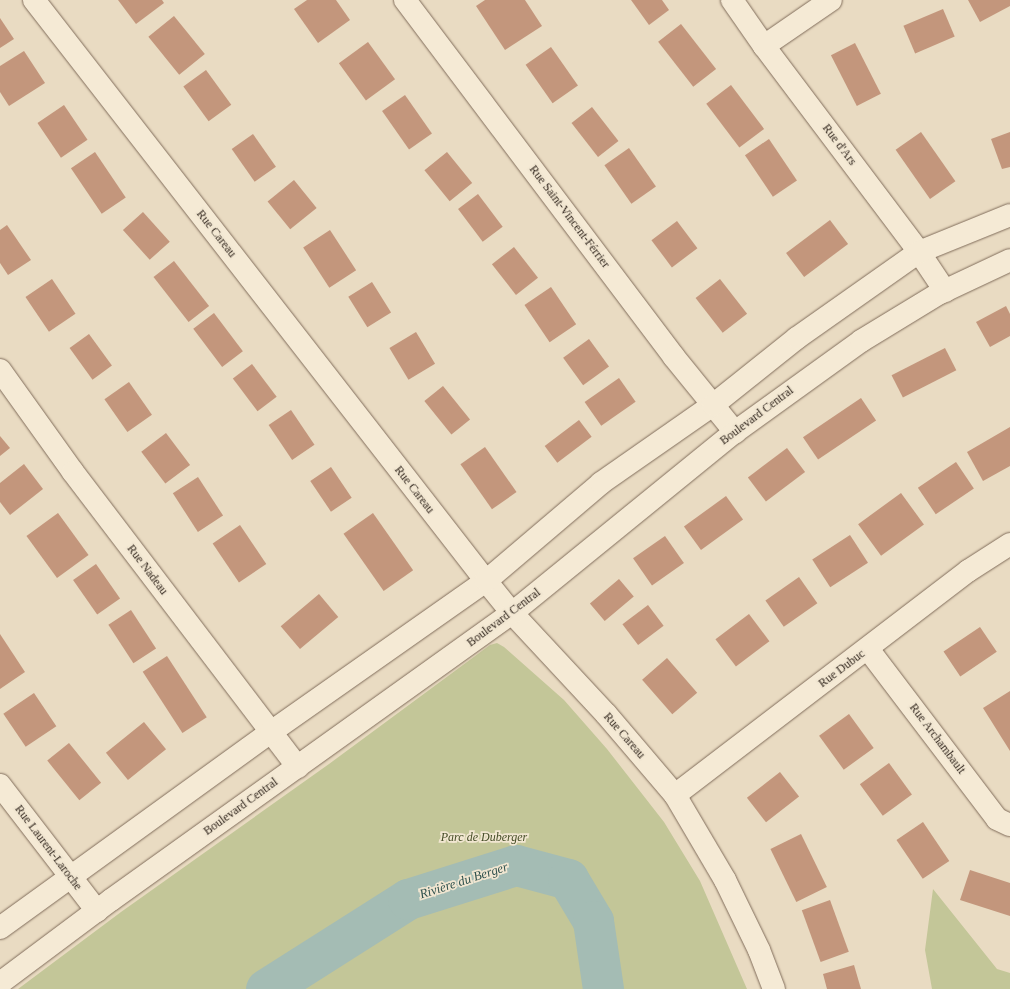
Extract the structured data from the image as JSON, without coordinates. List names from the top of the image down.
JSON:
{
  "streets": {
    "street": [
      "Rue d'Ars",
      "Rue Saint-Vincent-Férrier",
      "Rue Careau",
      "Boulevard Central",
      "Rue Nadeau",
      "Rue Dubuc",
      "Rue Archambault",
      "Rue Laurent-Laroche"
    ]
  },
  "crossings": [
    ["Rue d'Ars", "Boulevard Central"],
    ["Rue Saint-Vincent-Férrier", "Boulevard Central"],
    ["Rue Careau", "Boulevard Central"],
    ["Rue Careau", "Rue Dubuc"],
    ["Boulevard Central", "Rue Nadeau"],
    ["Boulevard Central", "Rue Laurent-Laroche"],
    ["Rue Dubuc", "Rue Archambault"]
  ],
  "water": ["Rivière du Berger"],
  "parks": ["Parc de Duberger"]
}
